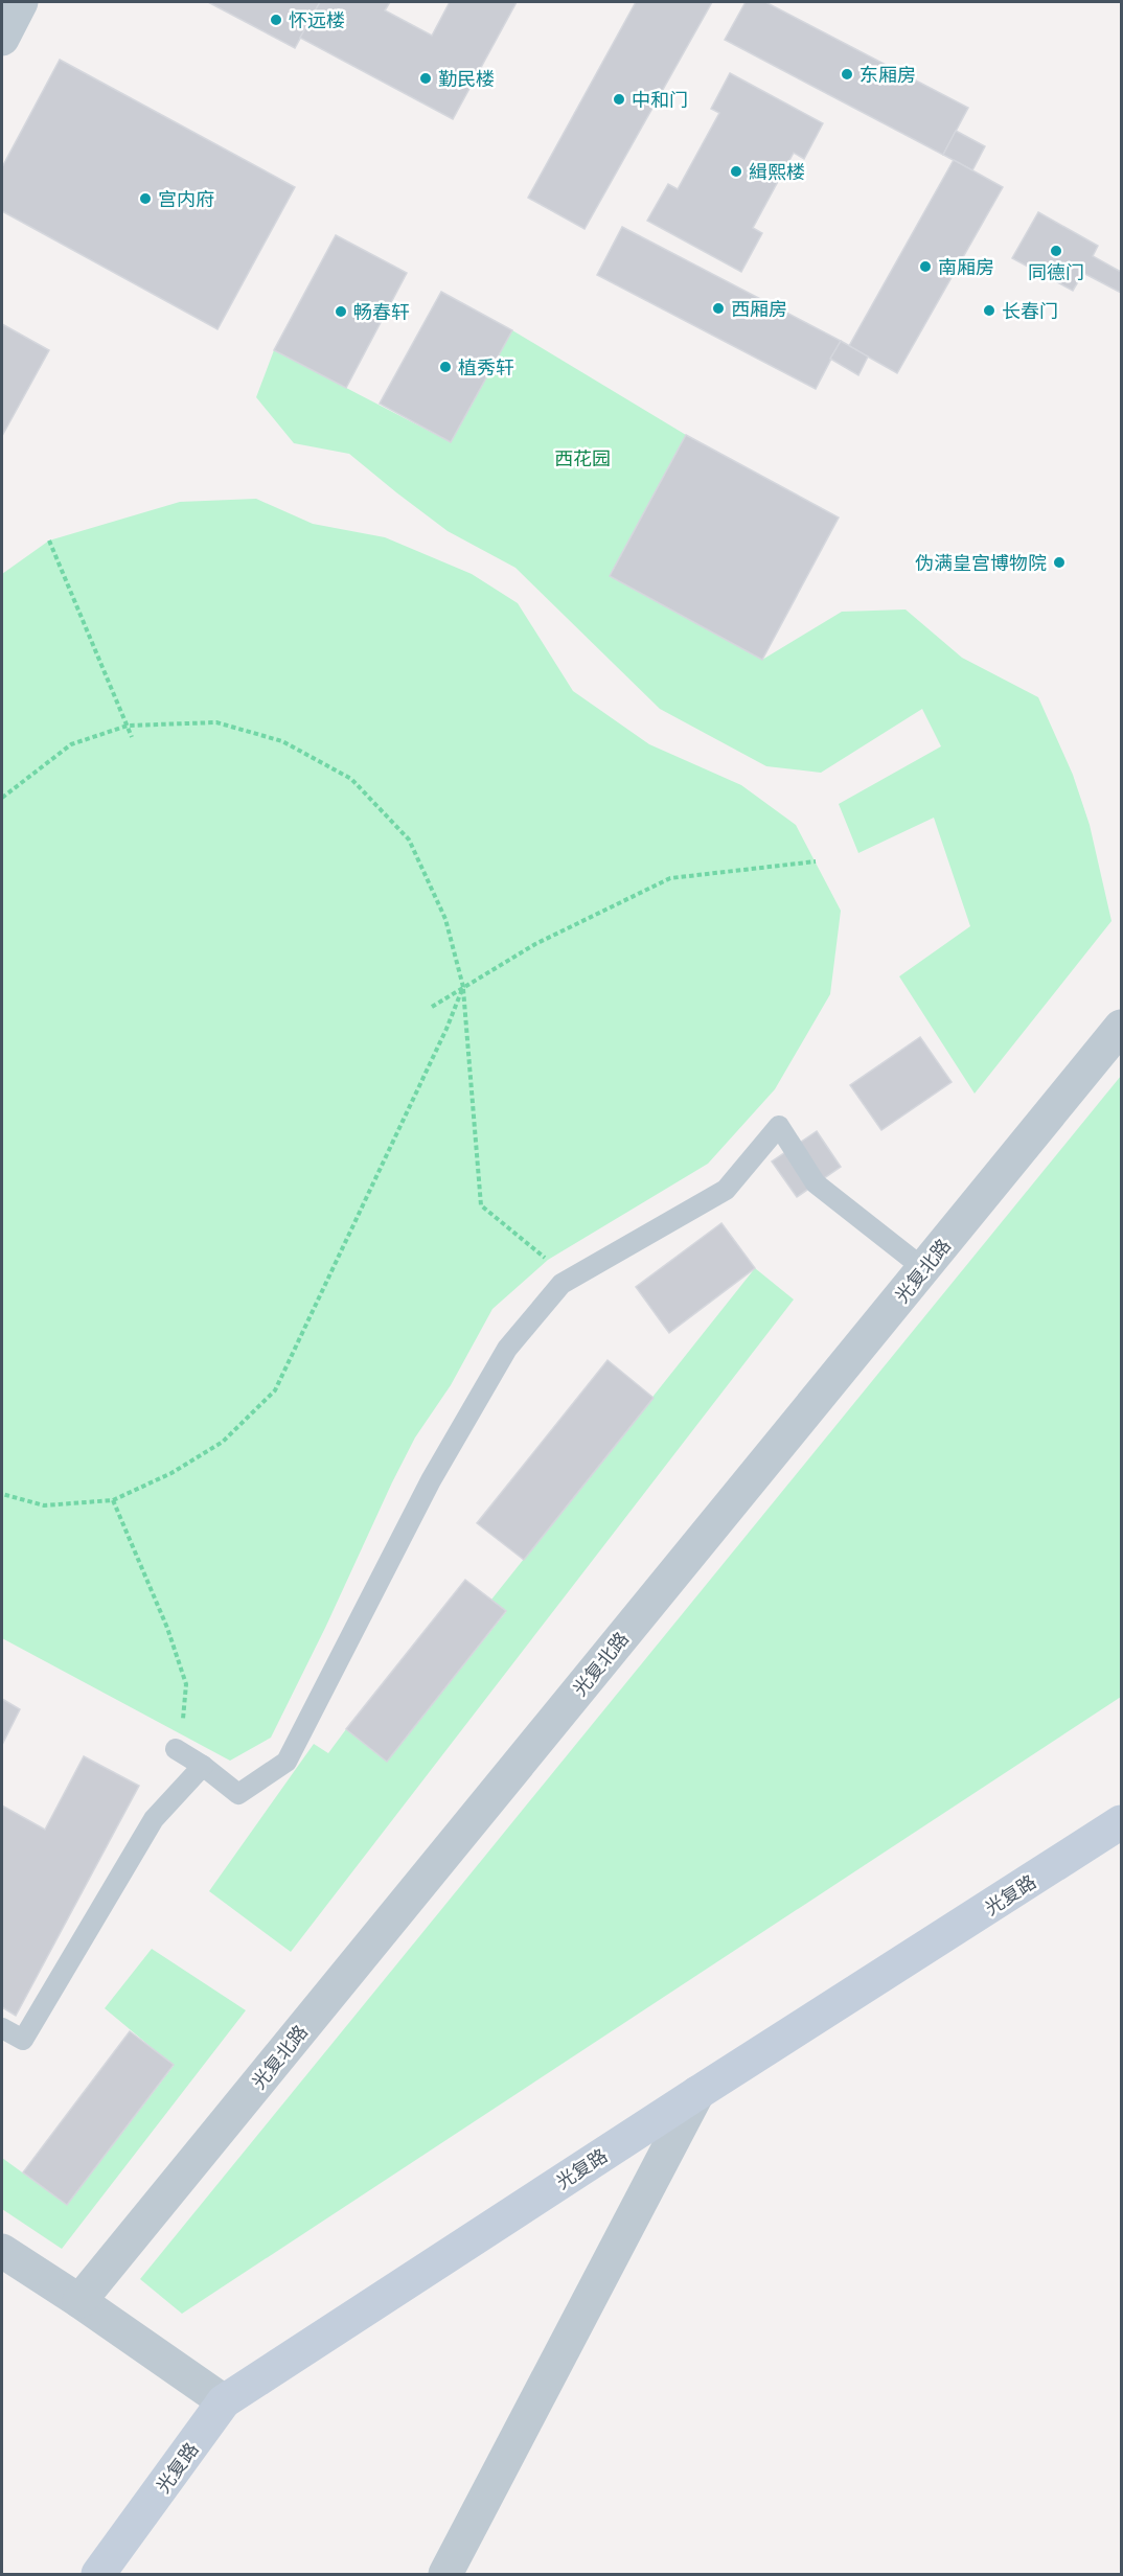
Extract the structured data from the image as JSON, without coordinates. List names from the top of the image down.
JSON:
{
  "streets": {
    "street": ["光复北路", "光复路"]
  },
  "parks": ["西花园"],
  "places": [
    "怀远楼",
    "东厢房",
    "勤民楼",
    "中和门",
    "緝熙楼",
    "宫内府",
    "同德门",
    "南厢房",
    "西厢房",
    "长春门",
    "畅春轩",
    "植秀轩",
    "伪满皇宫博物院"
  ]
}
